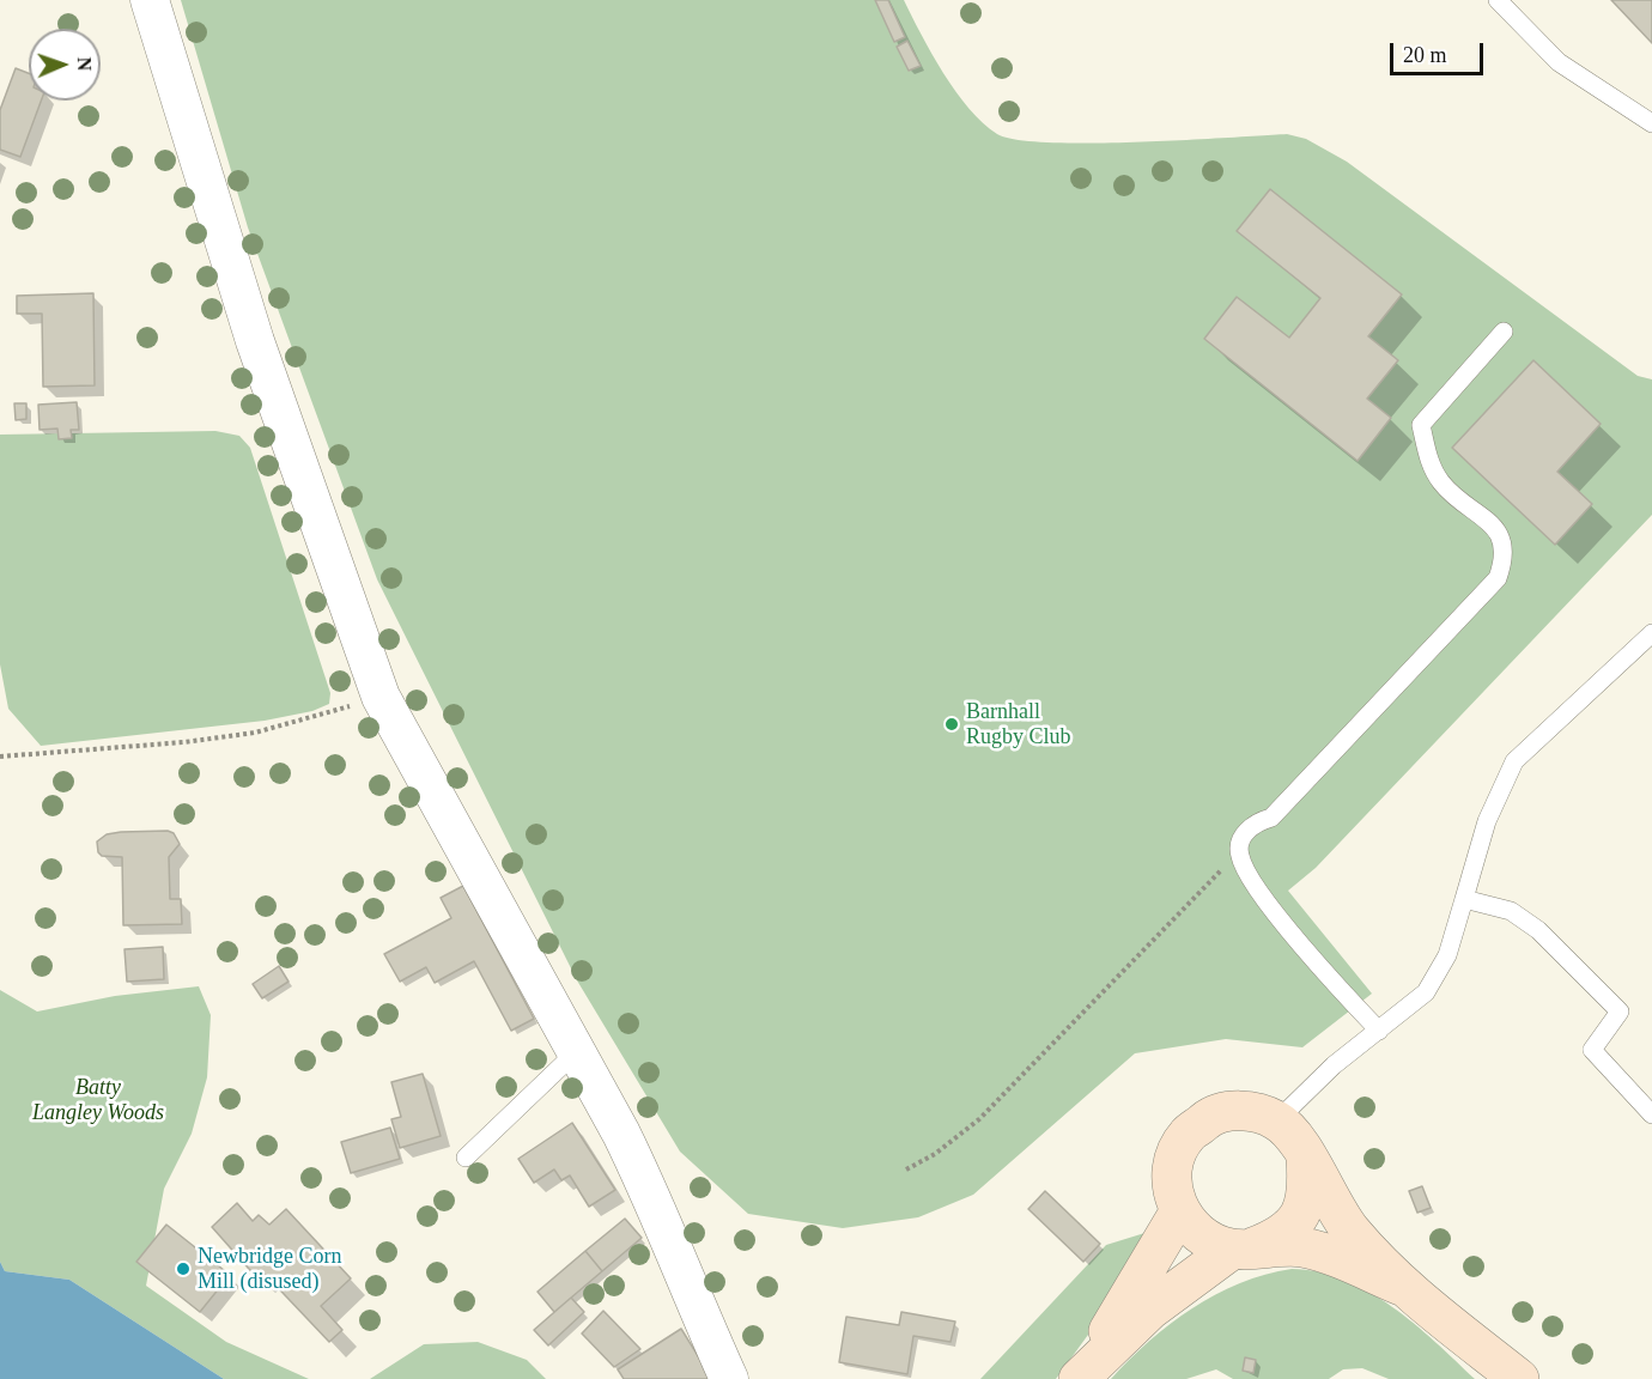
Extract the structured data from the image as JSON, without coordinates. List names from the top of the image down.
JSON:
{
  "parks": ["Batty Langley Woods"],
  "places": ["Barnhall Rugby Club", "Newbridge Corn Mill (disused)"],
  "scale_bar": "20 m",
  "north": "right"
}
